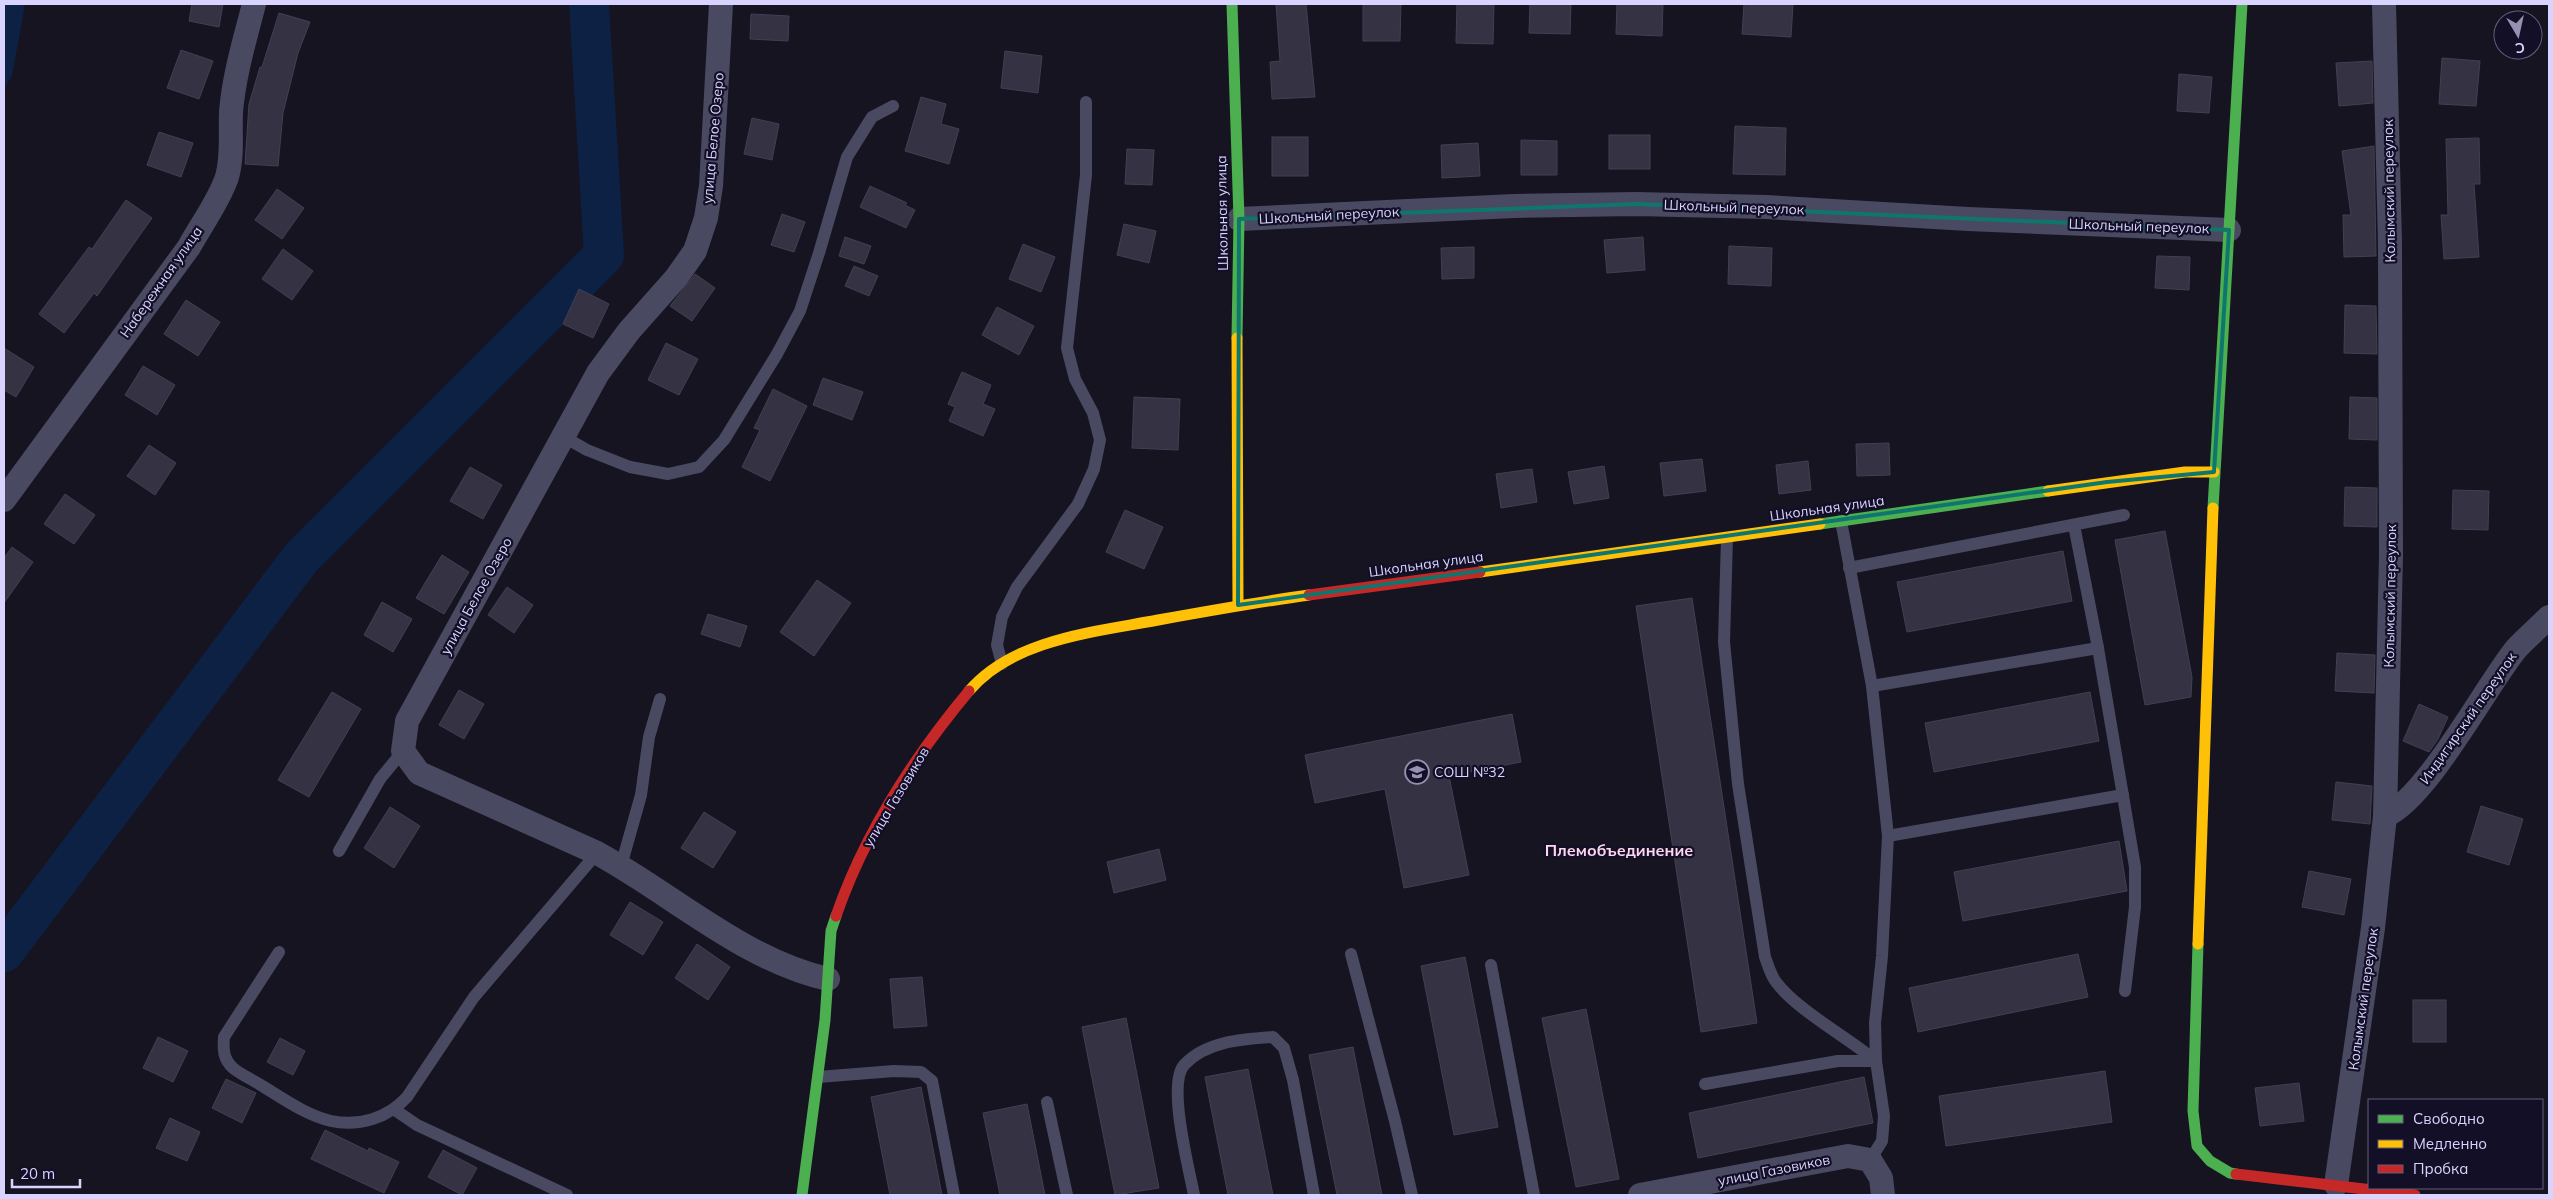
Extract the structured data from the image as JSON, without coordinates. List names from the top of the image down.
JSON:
{
  "streets": {
    "street": [
      "улица Белое Озеро",
      "Колымский переулок",
      "Школьный переулок",
      "Школьная улица",
      "Набережная улица",
      "Индигирский переулок",
      "улица Газовиков"
    ]
  },
  "crossings": [
    ["Колымский переулок", "Индигирский переулок"],
    ["Школьный переулок", "Школьная улица"],
    ["Школьная улица", "улица Газовиков"]
  ],
  "districts": ["Племобъединение"],
  "places": {
    "school or university": ["СОШ №32"]
  },
  "legend": ["Свободно", "Медленно", "Пробка"],
  "scale_bar": "20 m",
  "north": "bottom"
}
